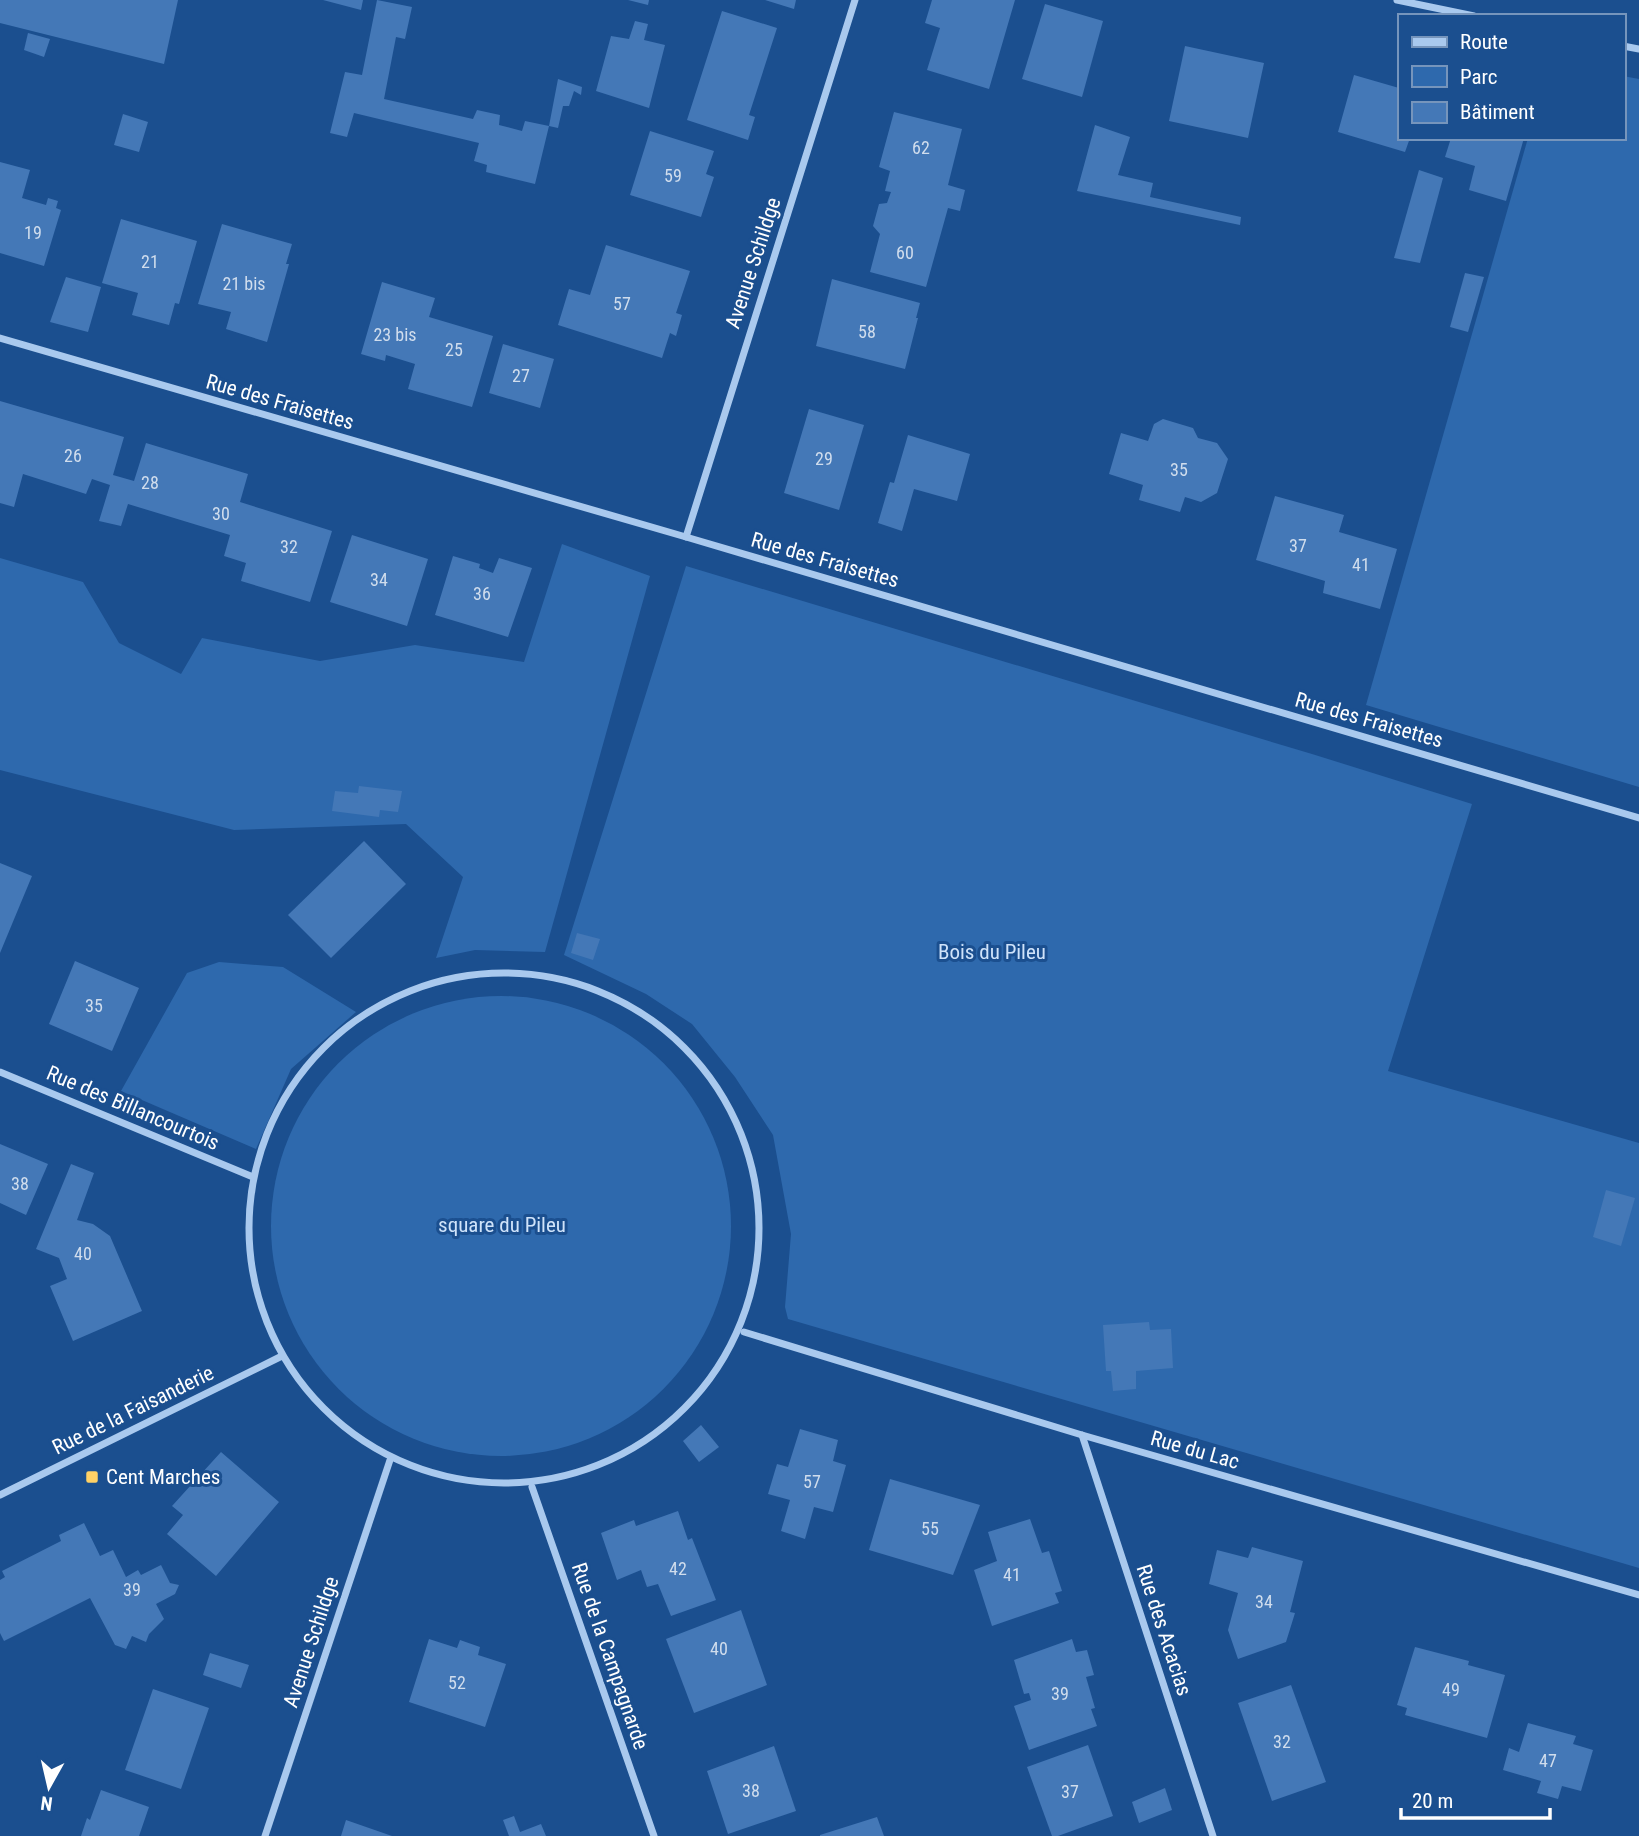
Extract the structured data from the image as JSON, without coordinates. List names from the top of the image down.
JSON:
{
  "streets": {
    "street": [
      "Avenue Schildge",
      "Rue des Fraisettes",
      "Rue des Billancourtois",
      "Rue de la Faisanderie",
      "Rue du Lac",
      "Rue des Acacias",
      "Rue de la Campagnarde"
    ]
  },
  "crossings": [
    ["Avenue Schildge", "Rue des Fraisettes"],
    ["Rue du Lac", "Rue des Acacias"]
  ],
  "parks": ["Bois du Pileu", "square du Pileu"],
  "places": {
    "transit": ["Cent Marches"]
  },
  "house_numbers": [
    "62",
    "59",
    "19",
    "60",
    "21",
    "21 bis",
    "57",
    "58",
    "23 bis",
    "25",
    "27",
    "26",
    "29",
    "35",
    "28",
    "30",
    "37",
    "32",
    "41",
    "34",
    "36",
    "35",
    "38",
    "40",
    "57",
    "55",
    "42",
    "41",
    "39",
    "34",
    "40",
    "52",
    "49",
    "39",
    "32",
    "47",
    "38",
    "37"
  ],
  "legend": ["Route", "Parc", "Bâtiment"],
  "scale_bar": "20 m",
  "north": "bottom"
}
